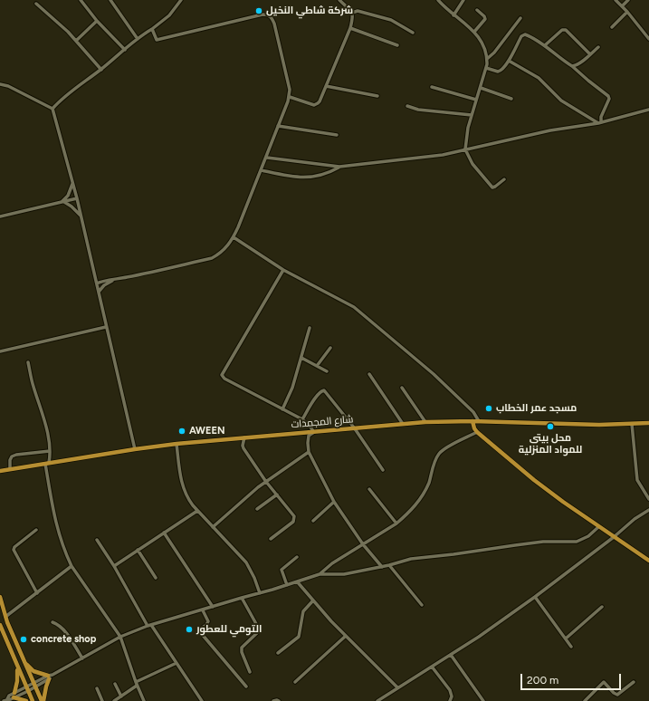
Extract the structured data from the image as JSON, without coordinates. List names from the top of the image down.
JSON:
{
  "streets": {
    "main road": ["شارع المجمدات"]
  },
  "places": [
    "شركة شاطي النخيل",
    "مسجد عمر الخطاب",
    "محل بيتي للمواد المنزلية",
    "AWEEN",
    "التومي للعطور",
    "concrete shop"
  ],
  "scale_bar": "200 m"
}
